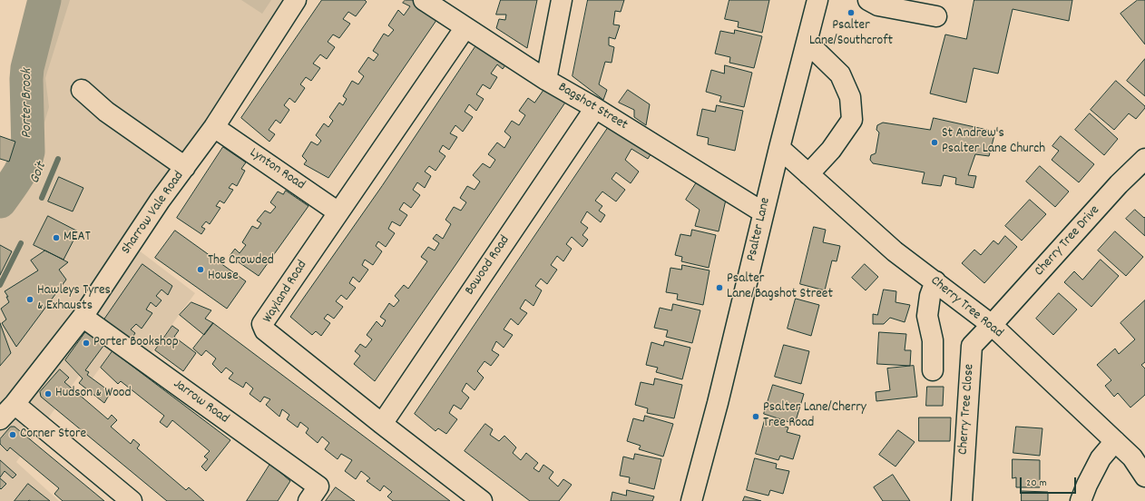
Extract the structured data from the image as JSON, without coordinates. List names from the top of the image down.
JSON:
{
  "streets": {
    "street": [
      "Bagshot Street",
      "Lynton Road",
      "Sharrow Vale Road",
      "Psalter Lane",
      "Cherry Tree Drive",
      "Bowood Road",
      "Wayland Road",
      "Cherry Tree Road",
      "Jarrow Road",
      "Cherry Tree Close"
    ]
  },
  "crossings": [
    ["Bagshot Street", "Psalter Lane"],
    ["Bagshot Street", "Bowood Road"],
    ["Bagshot Street", "Wayland Road"],
    ["Lynton Road", "Sharrow Vale Road"],
    ["Lynton Road", "Wayland Road"],
    ["Sharrow Vale Road", "Jarrow Road"],
    ["Psalter Lane", "Cherry Tree Road"],
    ["Cherry Tree Drive", "Cherry Tree Road"],
    ["Cherry Tree Drive", "Cherry Tree Close"],
    ["Bowood Road", "Wayland Road"],
    ["Cherry Tree Road", "Cherry Tree Close"]
  ],
  "water": ["Porter Brook", "Goit"],
  "places": [
    "Psalter Lane/Southcroft",
    "St Andrew's Psalter Lane Church",
    "MEAT",
    "The Crowded House",
    "Psalter Lane/Bagshot Street",
    "Hawleys Tyres & Exhausts",
    "Porter Bookshop",
    "Hudson & Wood",
    "Psalter Lane/Cherry Tree Road",
    "Corner Store"
  ],
  "scale_bar": "20 m"
}
